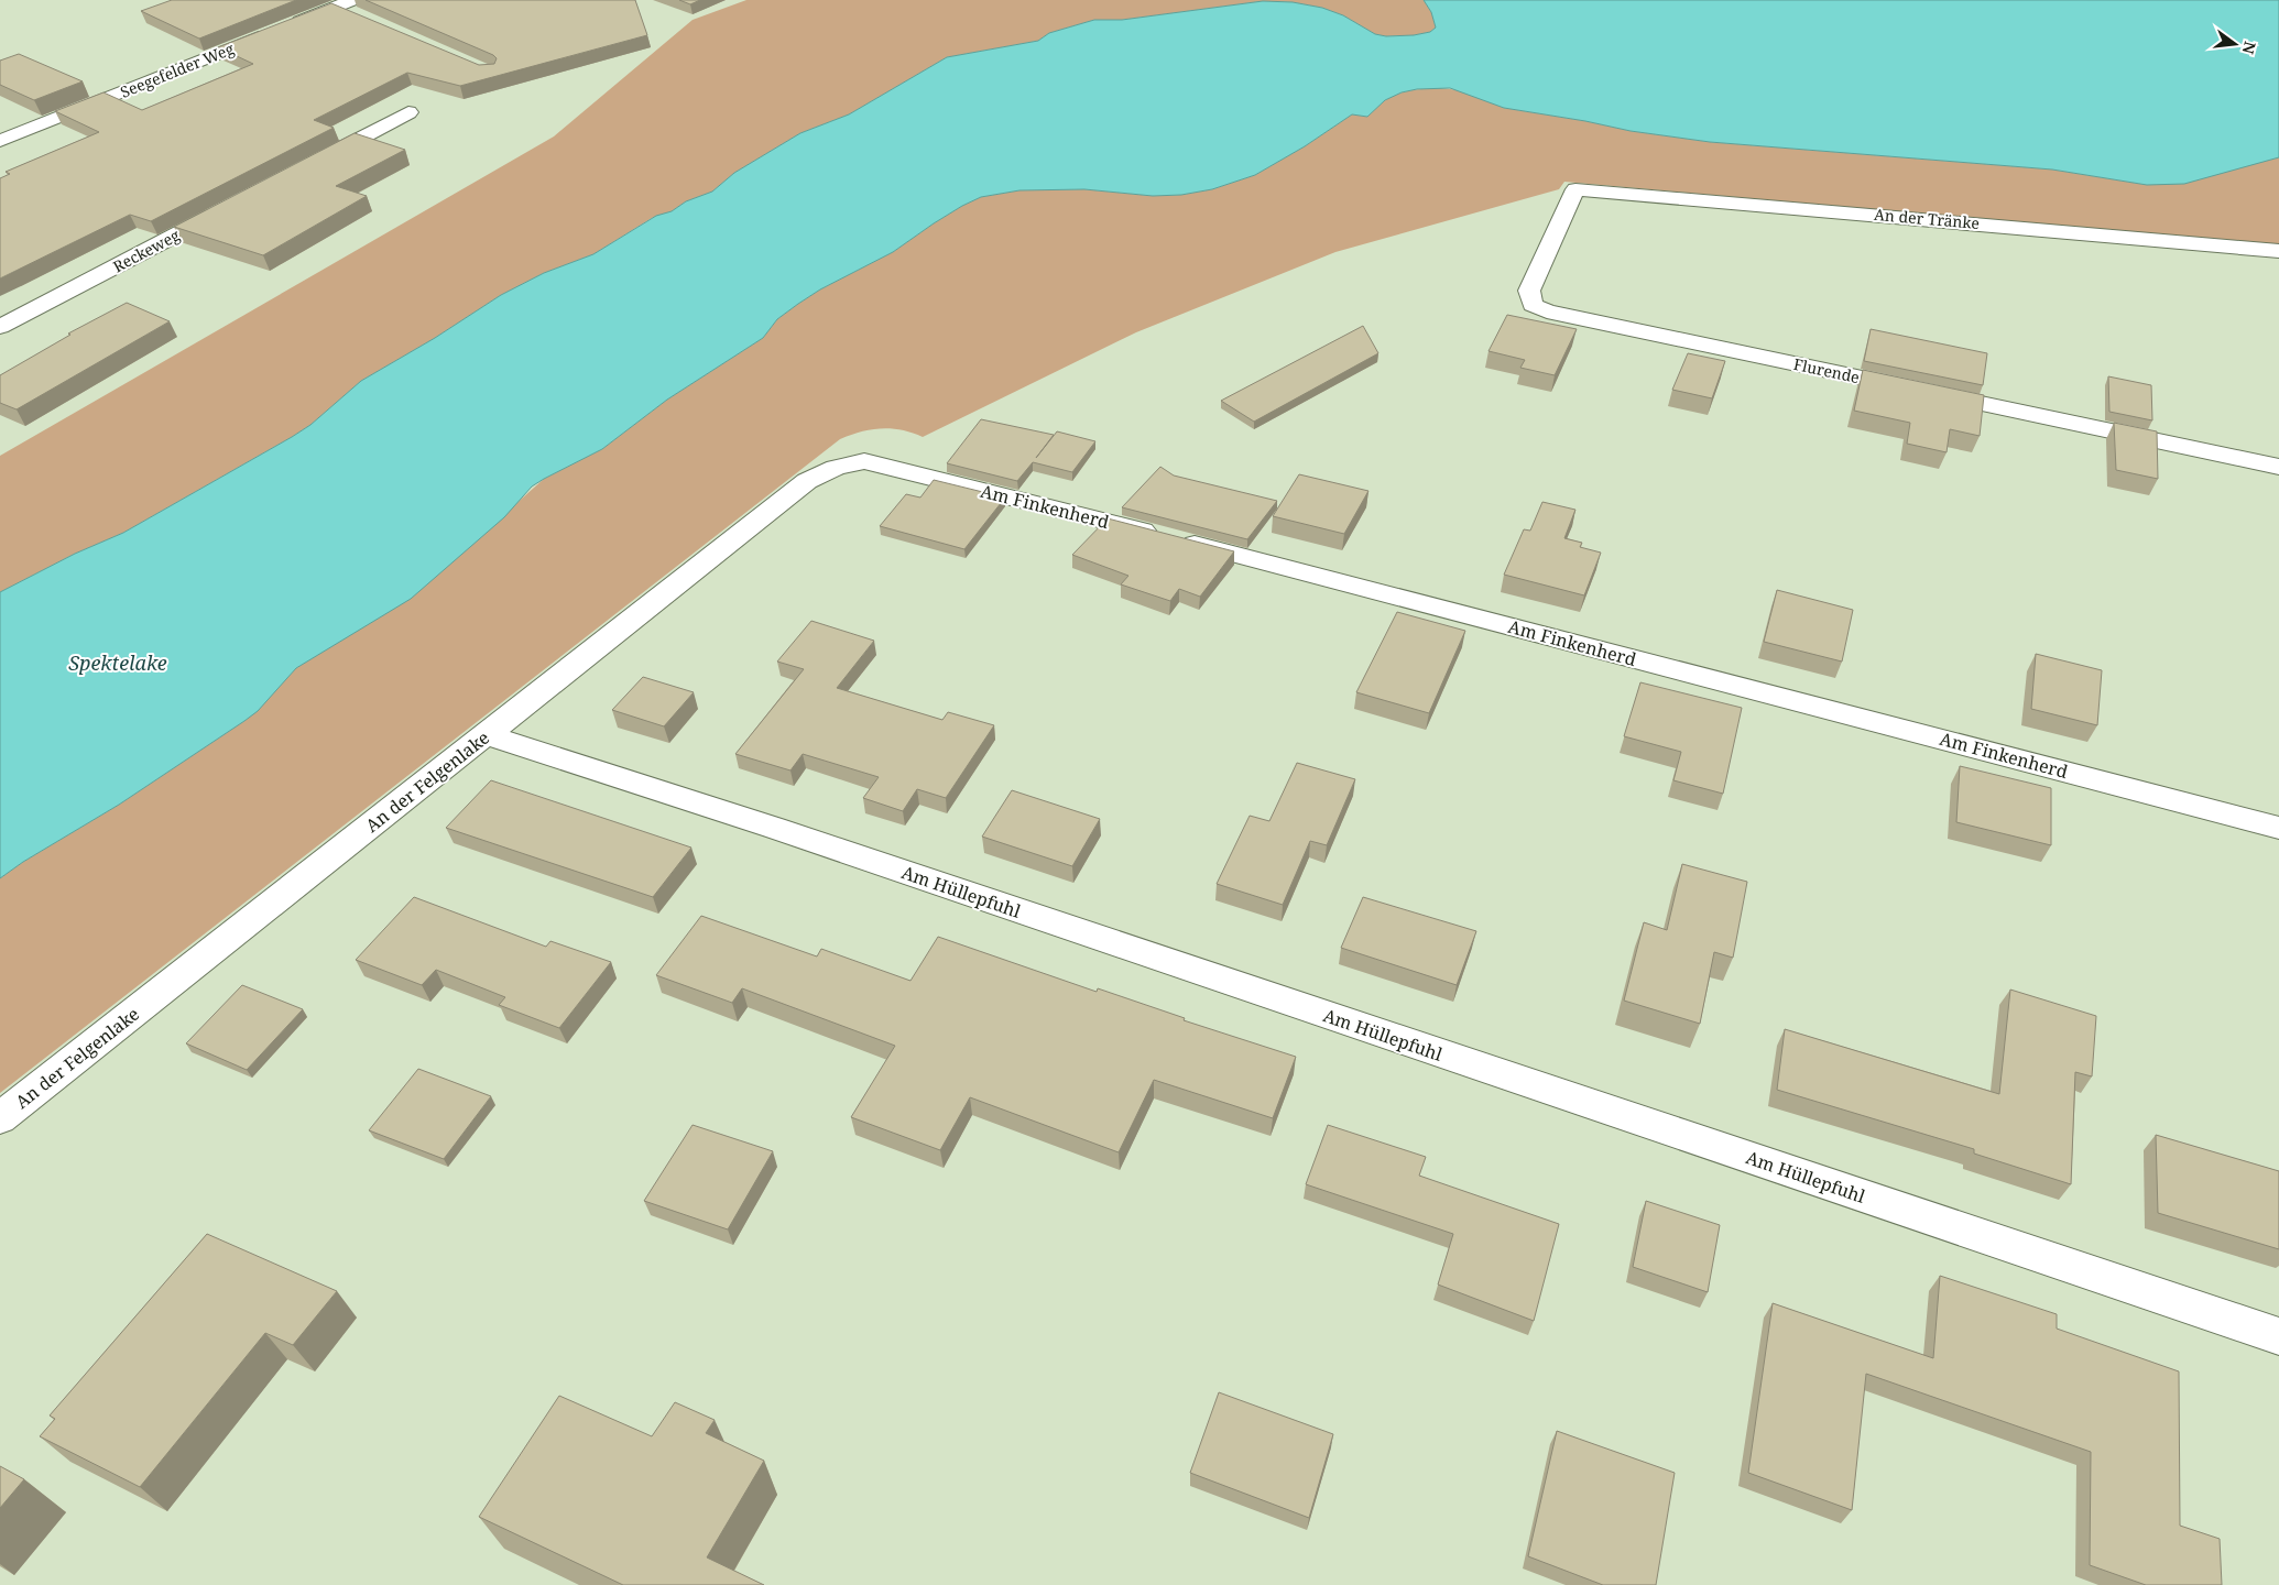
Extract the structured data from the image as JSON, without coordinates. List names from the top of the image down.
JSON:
{
  "streets": {
    "street": [
      "Seegefelder Weg",
      "An der Tränke",
      "Reckeweg",
      "Flurende",
      "Am Finkenherd",
      "An der Felgenlake",
      "Am Hüllepfuhl"
    ]
  },
  "crossings": [
    ["An der Tränke", "Flurende"],
    ["Am Finkenherd", "An der Felgenlake"],
    ["An der Felgenlake", "Am Hüllepfuhl"]
  ],
  "water": ["Spektelake"],
  "north": "right"
}
